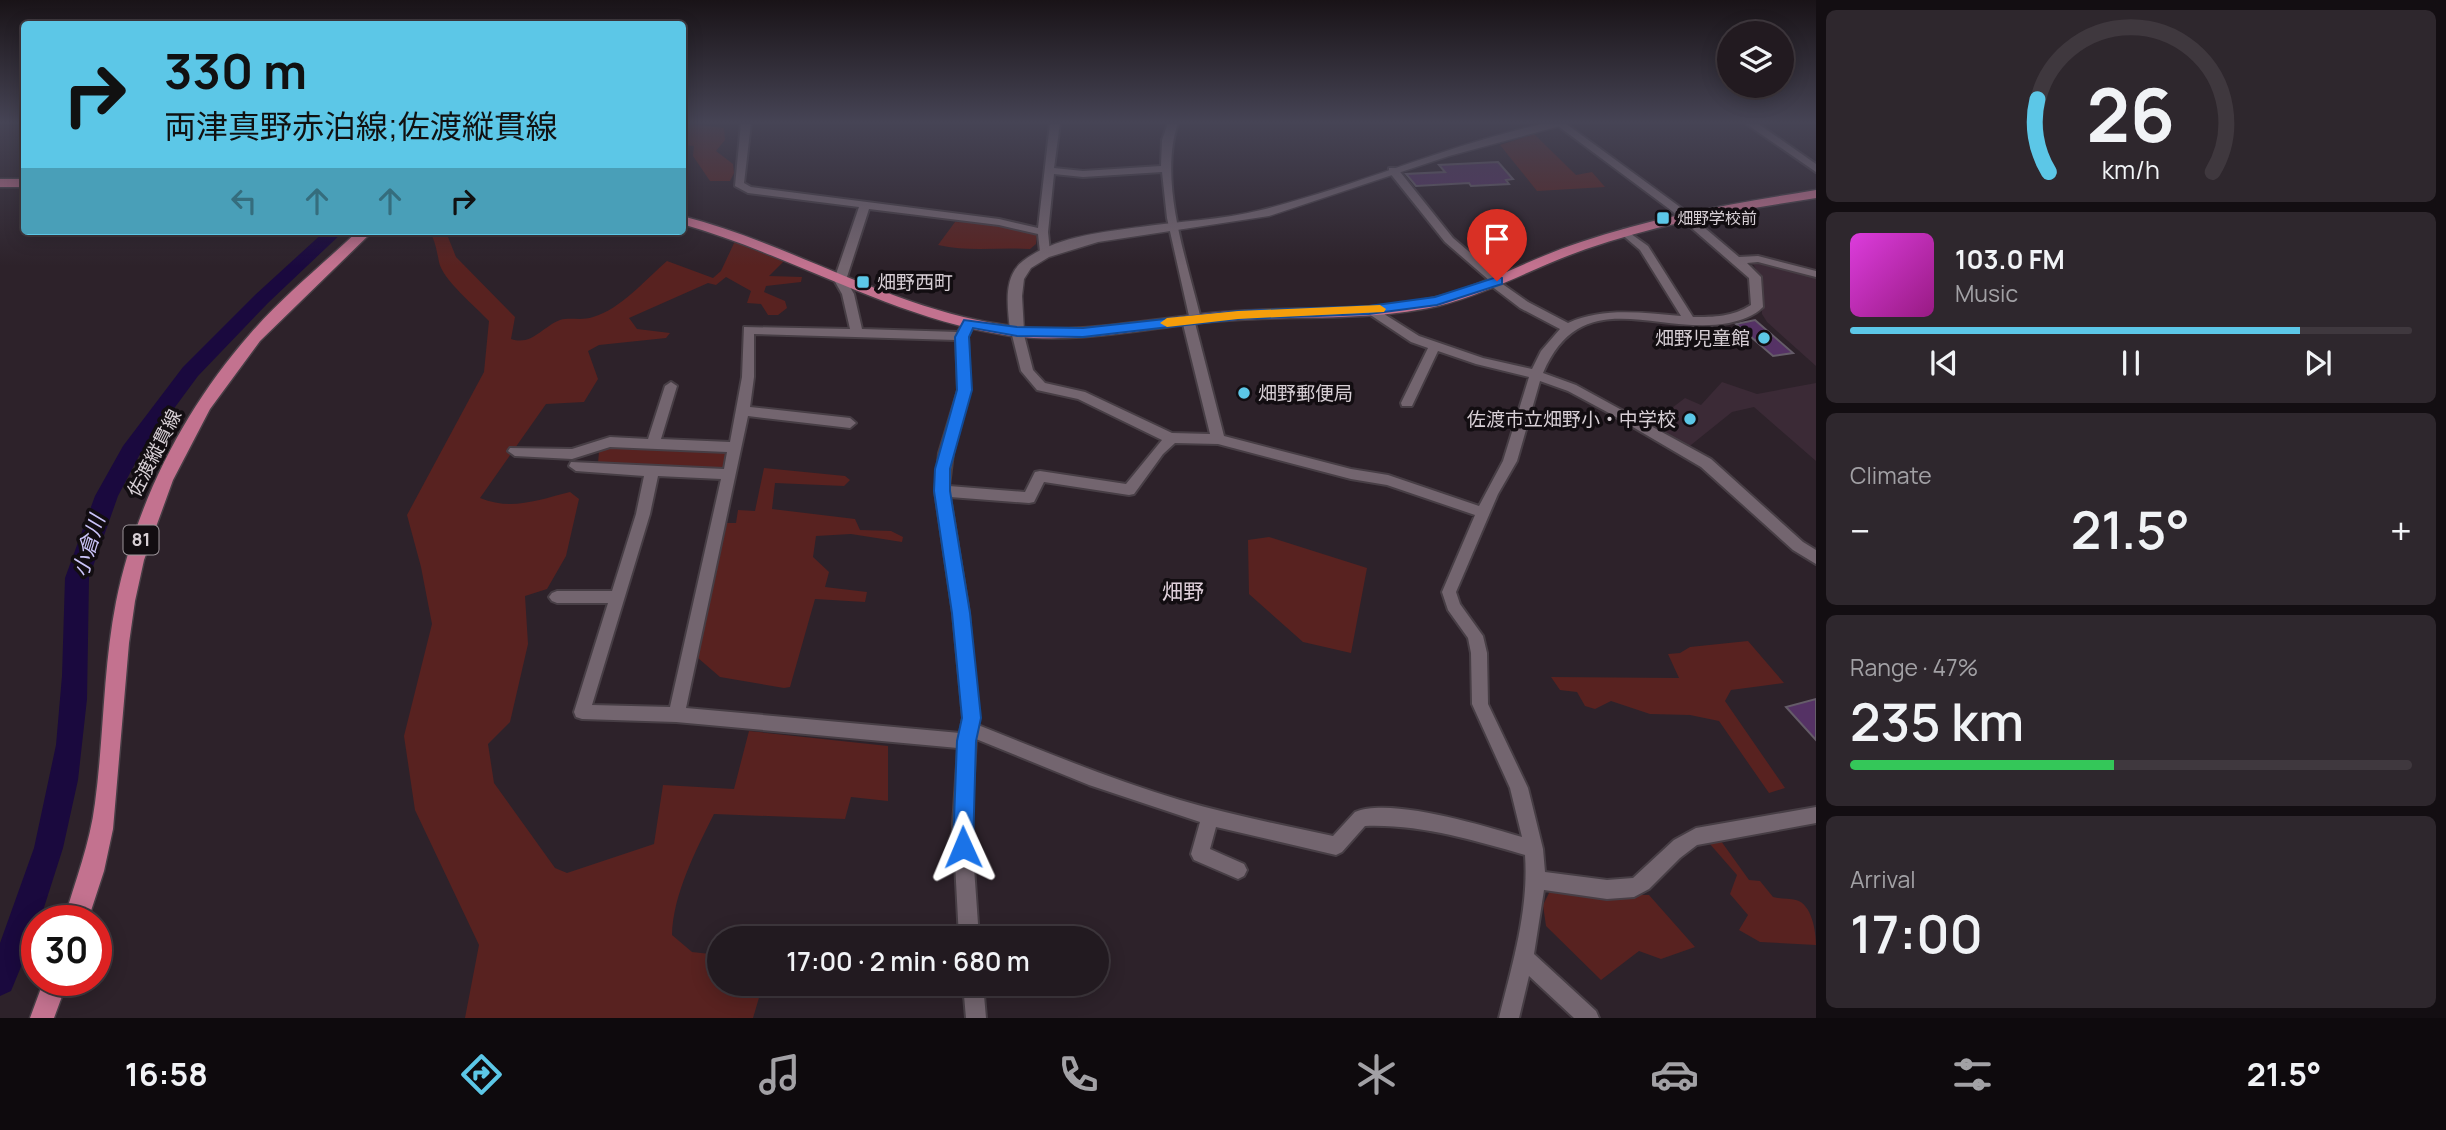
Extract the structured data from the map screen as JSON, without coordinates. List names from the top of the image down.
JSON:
{
  "streets": {
    "main road": ["佐渡縦貫線", "81"]
  },
  "districts": ["畑野"],
  "water": ["小倉川"],
  "places": {
    "transit": ["畑野学校前", "畑野西町"],
    "other": ["畑野児童館", "畑野郵便局", "佐渡市立畑野小・中学校"]
  },
  "page": {
    "turn": ["330 m", "両津真野赤泊線;佐渡縦貫線"],
    "song": ["103.0 FM", "Music"],
    "tile": [
      "Climate",
      ["Range · 47%", "235 km"],
      ["Arrival", "17:00"]
    ],
    "heat": ["−", "21.5°", "+"],
    "limit": "30",
    "trip": "17:00 · 2 min · 680 m",
    "tabs": ["16:58", "21.5°"],
    "gauge": ["26", "km/h"]
  }
}
